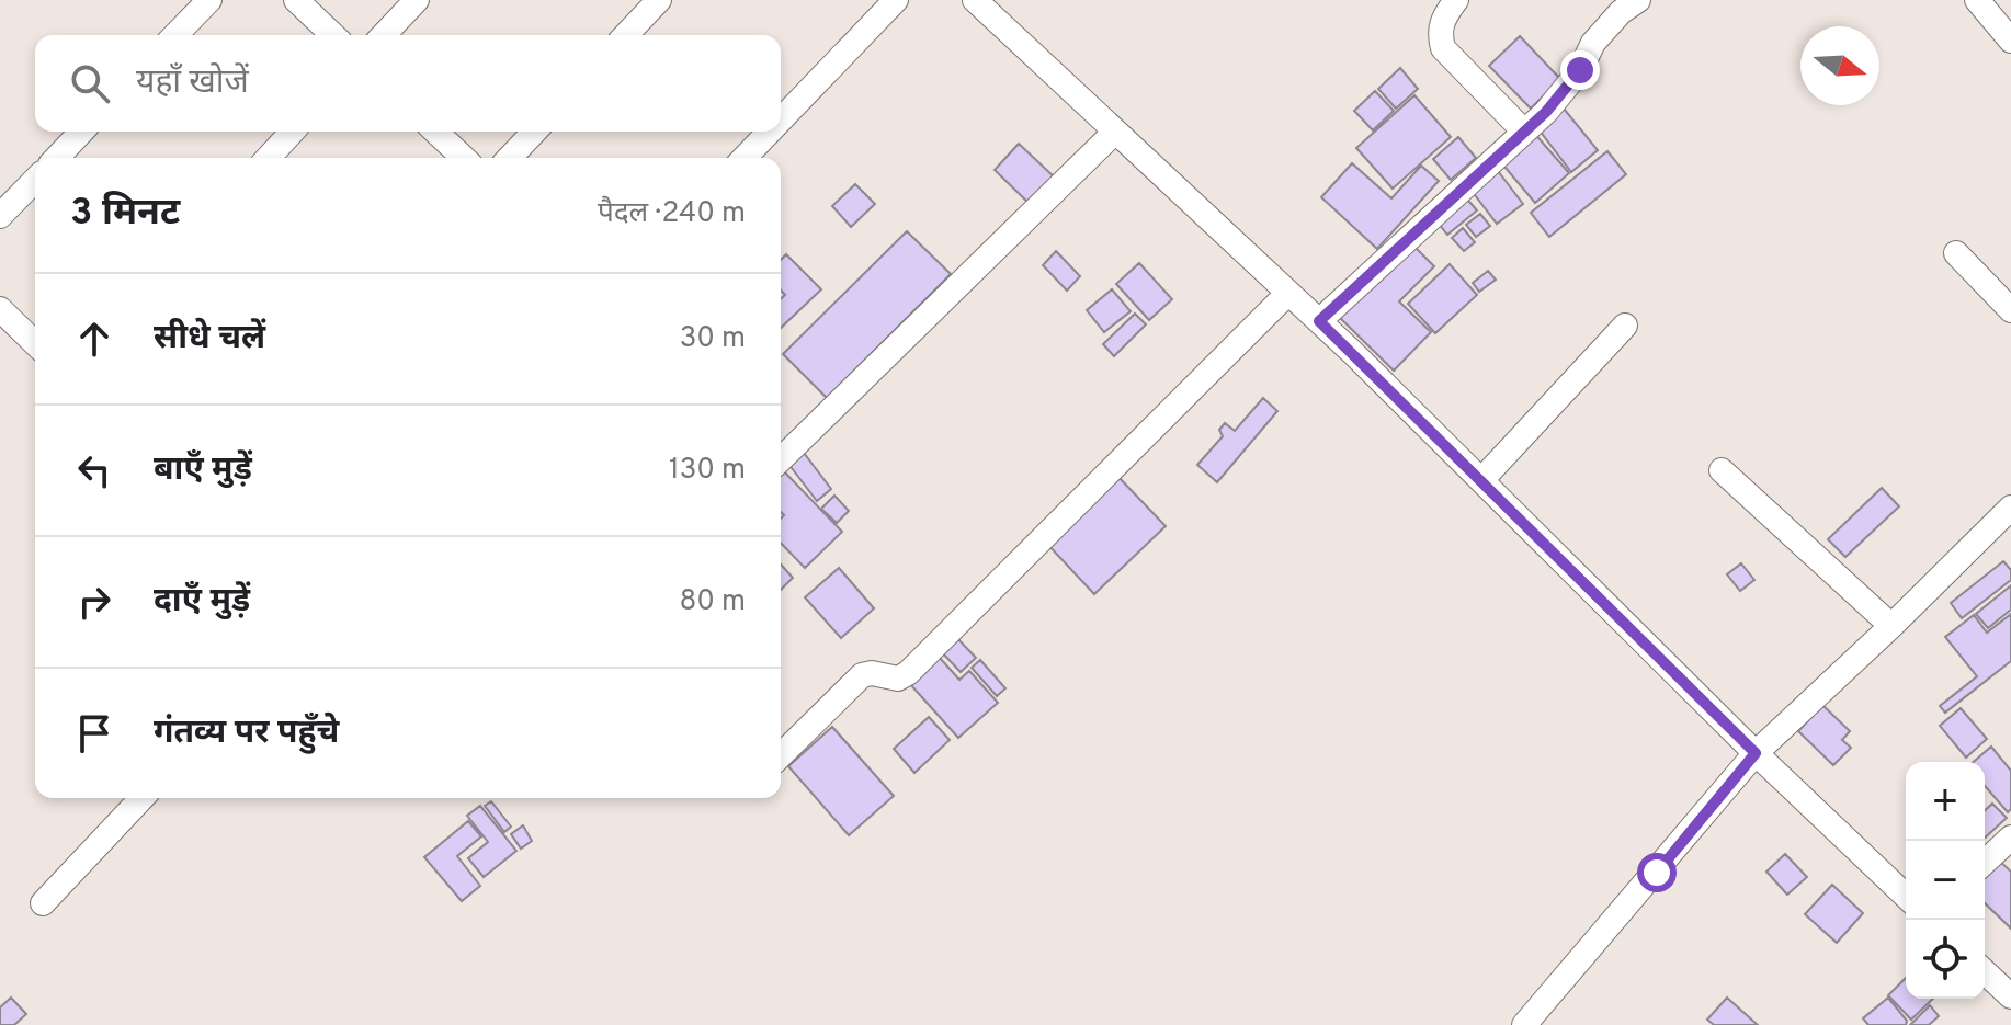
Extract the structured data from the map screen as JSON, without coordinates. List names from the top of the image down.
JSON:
{
  "north": "right",
  "page": {
    "search": "यहाँ खोजें",
    "heading": ["3 मिनट", "पैदल · 240 m"],
    "list": [
      ["सीधे चलें", "30 m"],
      ["बाएँ मुड़ें", "130 m"],
      ["दाएँ मुड़ें", "80 m"],
      "गंतव्य पर पहुँचे"
    ],
    "map_buttons": ["+", "−"]
  }
}
